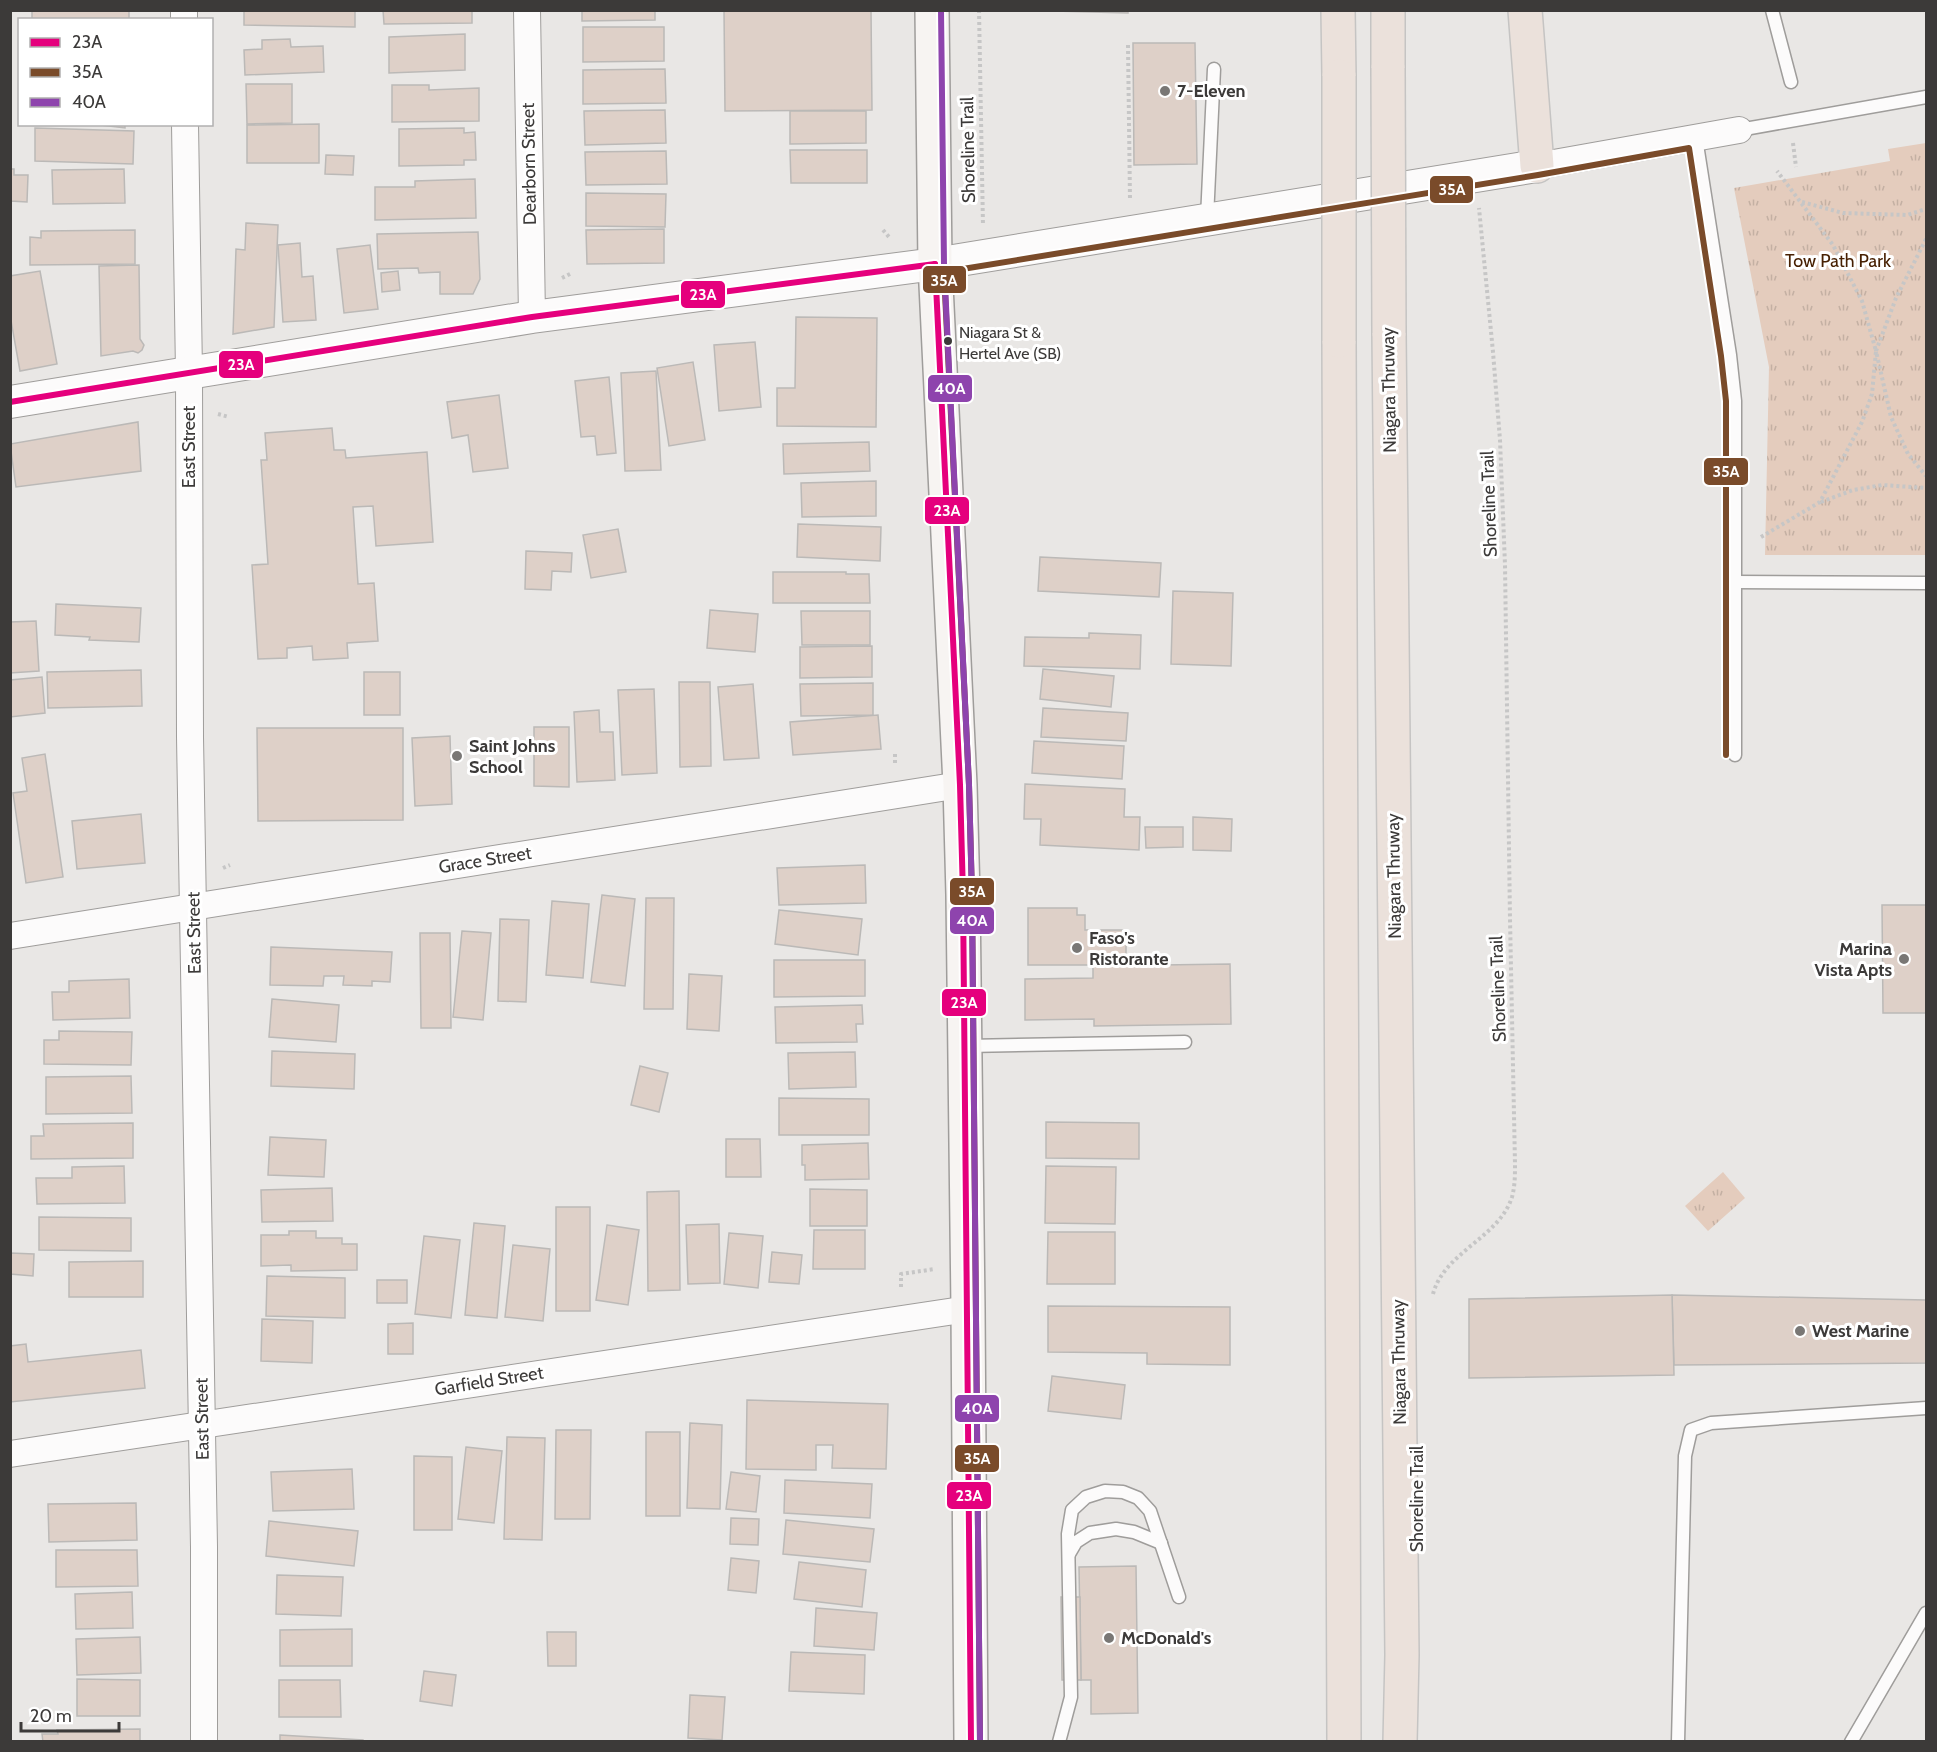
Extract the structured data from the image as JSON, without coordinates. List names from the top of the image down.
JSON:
{
  "streets": {
    "highway": ["Niagara Thruway"],
    "street": [
      "Dearborn Street",
      "East Street",
      "Grace Street",
      "Garfield Street"
    ],
    "path": ["Shoreline Trail"]
  },
  "crossings": [
    ["East Street", "Grace Street"],
    ["East Street", "Garfield Street"]
  ],
  "parks": ["Tow Path Park"],
  "places": [
    "7-Eleven",
    "Niagara St & Hertel Ave (SB)",
    "Saint Johns School",
    "Faso's Ristorante",
    "Marina Vista Apts",
    "West Marine",
    "McDonald's"
  ],
  "lines": ["transit line 40A", "transit line 35A", "transit line 23A"],
  "legend": ["23A", "35A", "40A"],
  "scale_bar": "20 m"
}
